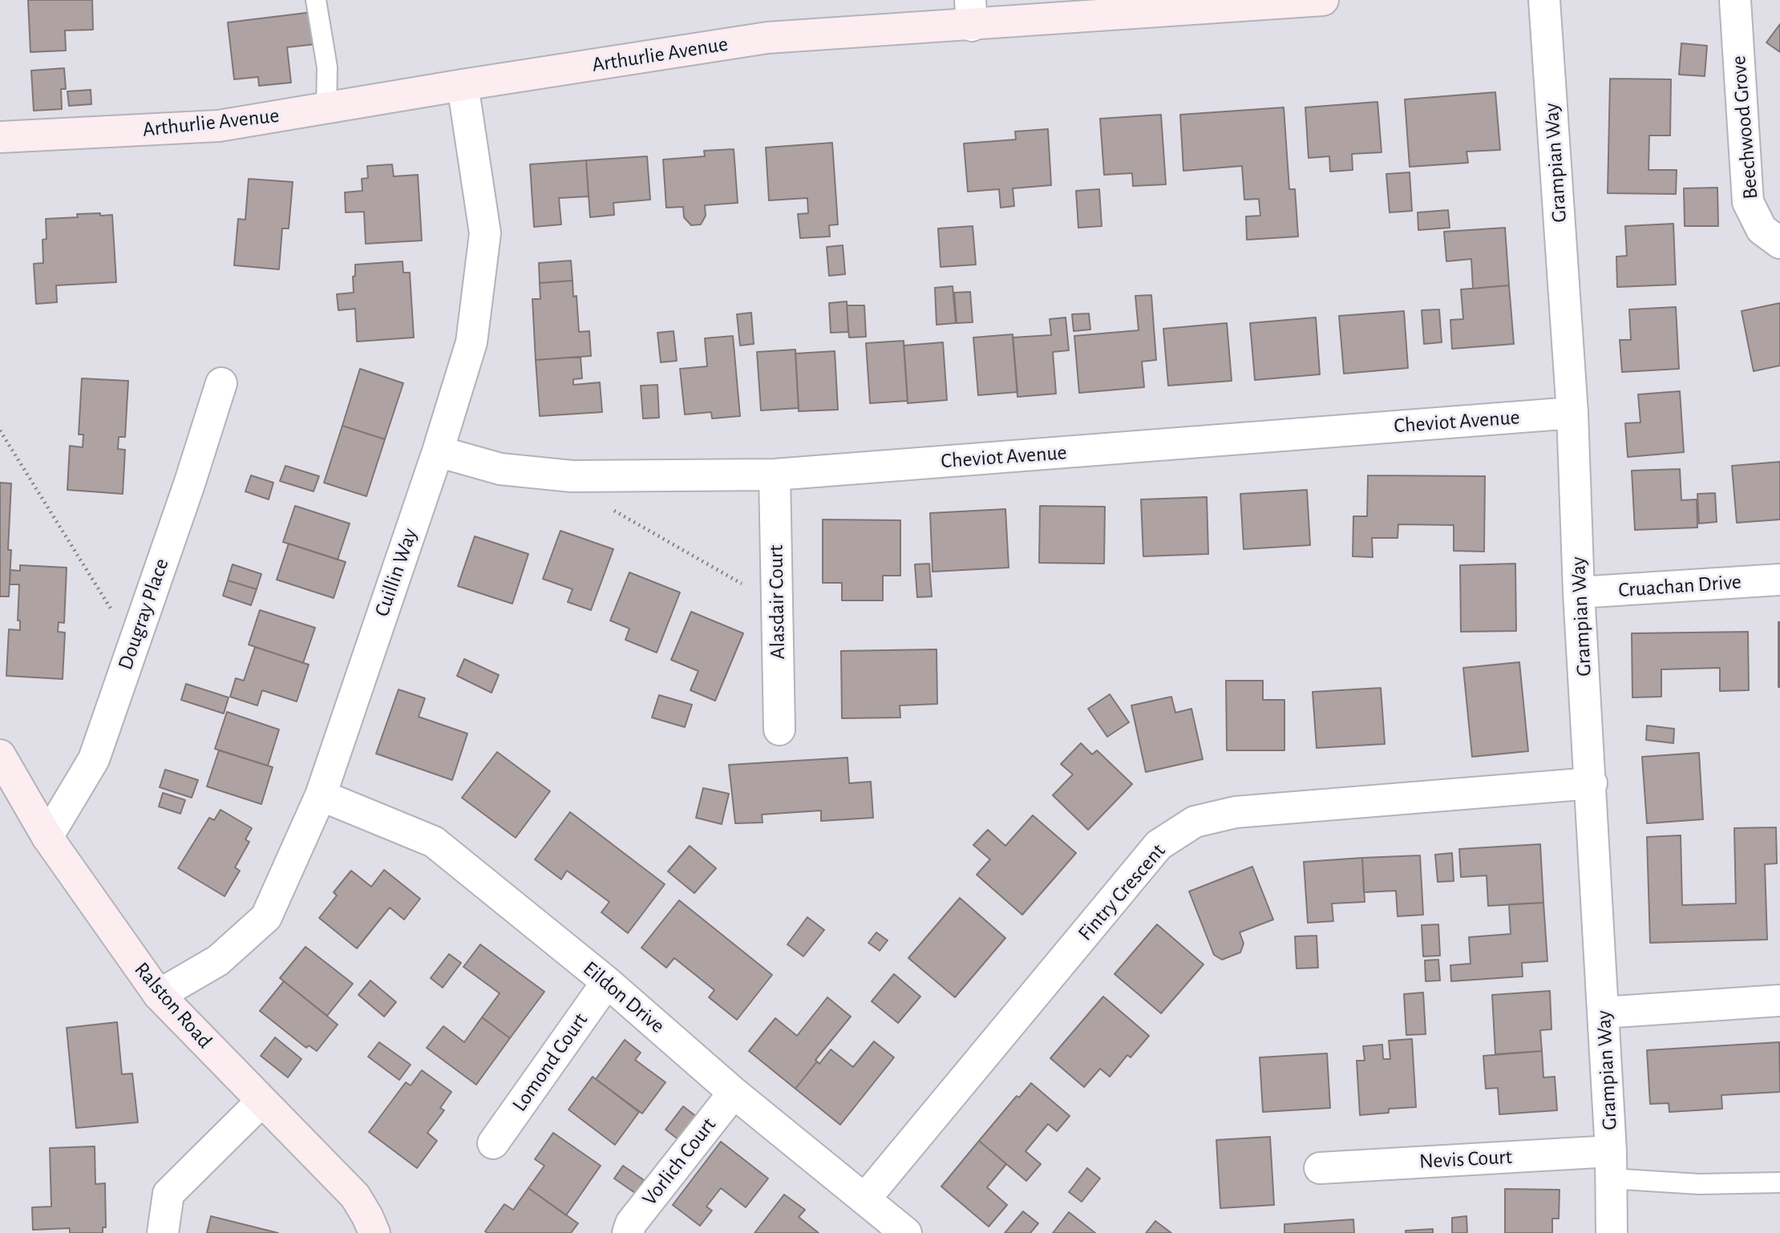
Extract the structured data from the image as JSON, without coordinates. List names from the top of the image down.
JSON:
{
  "streets": {
    "street": [
      "Arthurlie Avenue",
      "Beechwood Grove",
      "Grampian Way",
      "Cheviot Avenue",
      "Cuillin Way",
      "Cruachan Drive",
      "Alasdair Court",
      "Dougray Place",
      "Fintry Crescent",
      "Eildon Drive",
      "Ralston Road",
      "Lomond Court",
      "Nevis Court",
      "Vorlich Court"
    ]
  },
  "crossings": [
    ["Arthurlie Avenue", "Cuillin Way"],
    ["Grampian Way", "Cheviot Avenue"],
    ["Grampian Way", "Cruachan Drive"],
    ["Grampian Way", "Fintry Crescent"],
    ["Grampian Way", "Nevis Court"],
    ["Cheviot Avenue", "Cuillin Way"],
    ["Cheviot Avenue", "Alasdair Court"],
    ["Cuillin Way", "Eildon Drive"],
    ["Cuillin Way", "Ralston Road"],
    ["Dougray Place", "Ralston Road"],
    ["Fintry Crescent", "Eildon Drive"],
    ["Eildon Drive", "Lomond Court"],
    ["Eildon Drive", "Vorlich Court"]
  ]
}
